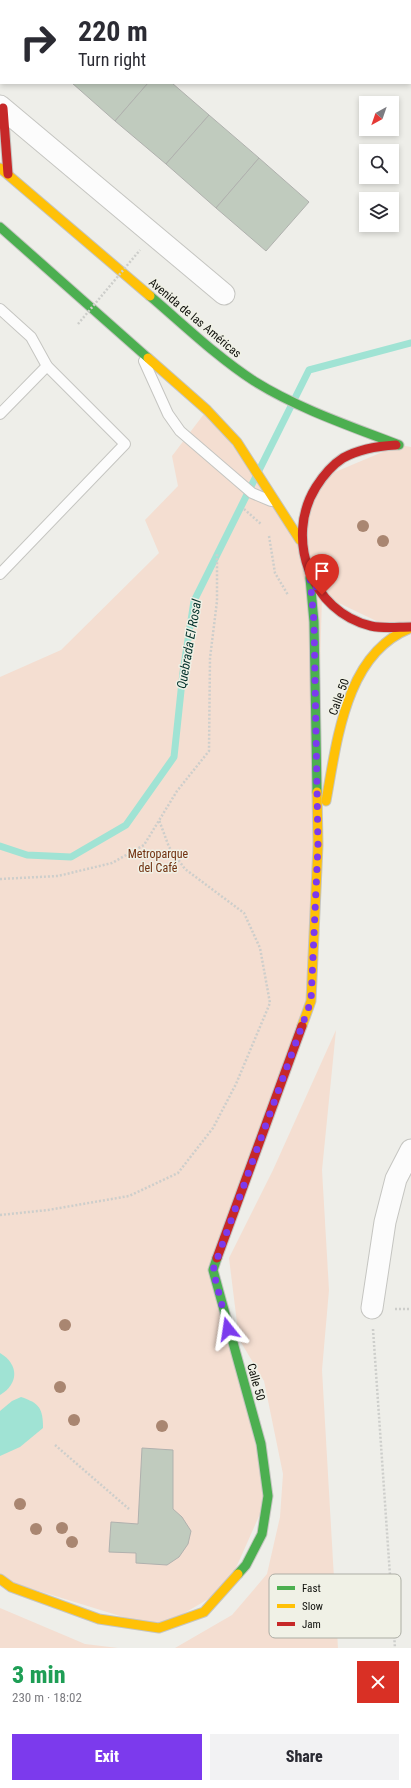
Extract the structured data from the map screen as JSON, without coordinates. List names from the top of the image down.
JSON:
{
  "streets": {
    "street": ["Avenida de las Américas", "Calle 50"]
  },
  "water": ["Quebrada El Rosal"],
  "parks": ["Metroparque del Café"],
  "legend": ["Fast", "Slow", "Jam"],
  "north": "bottom left",
  "page": {
    "turn": ["220 m", "Turn right"],
    "heading": ["3 min", "230 m · 18:02"],
    "buttons": ["Exit", "Share"]
  }
}
